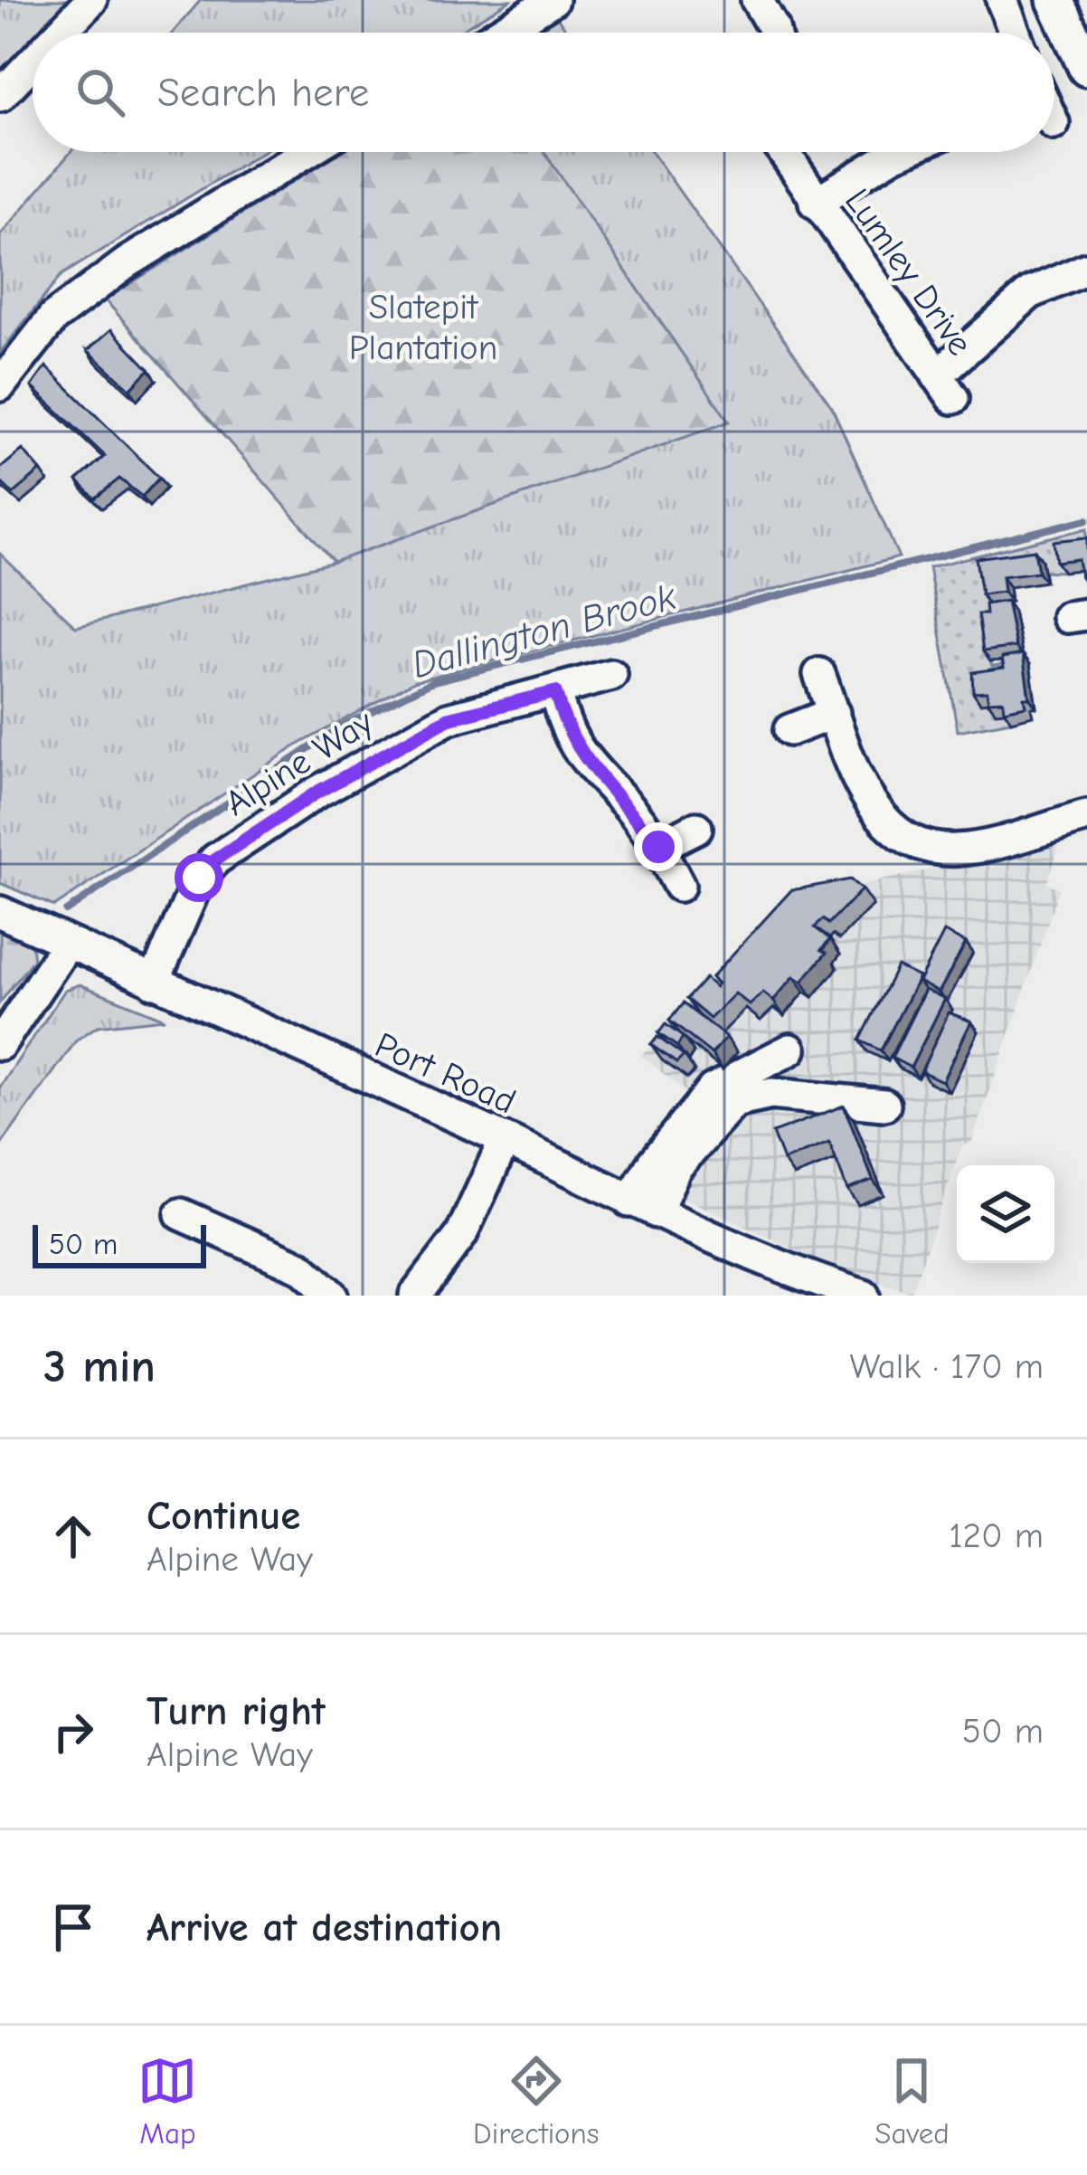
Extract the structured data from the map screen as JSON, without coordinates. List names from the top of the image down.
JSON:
{
  "streets": {
    "street": ["Lumley Drive", "Alpine Way", "Port Road"]
  },
  "crossings": [
    ["Alpine Way", "Port Road"]
  ],
  "water": ["Dallington Brook"],
  "parks": ["Slatepit Plantation"],
  "scale_bar": "50 m",
  "page": {
    "search": "Search here",
    "scale": "50 m",
    "heading": ["3 min", "Walk · 170 m"],
    "list": [
      ["Continue", "Alpine Way", "120 m"],
      ["Turn right", "Alpine Way", "50 m"],
      "Arrive at destination"
    ],
    "nav": ["Map", "Directions", "Saved"]
  }
}
